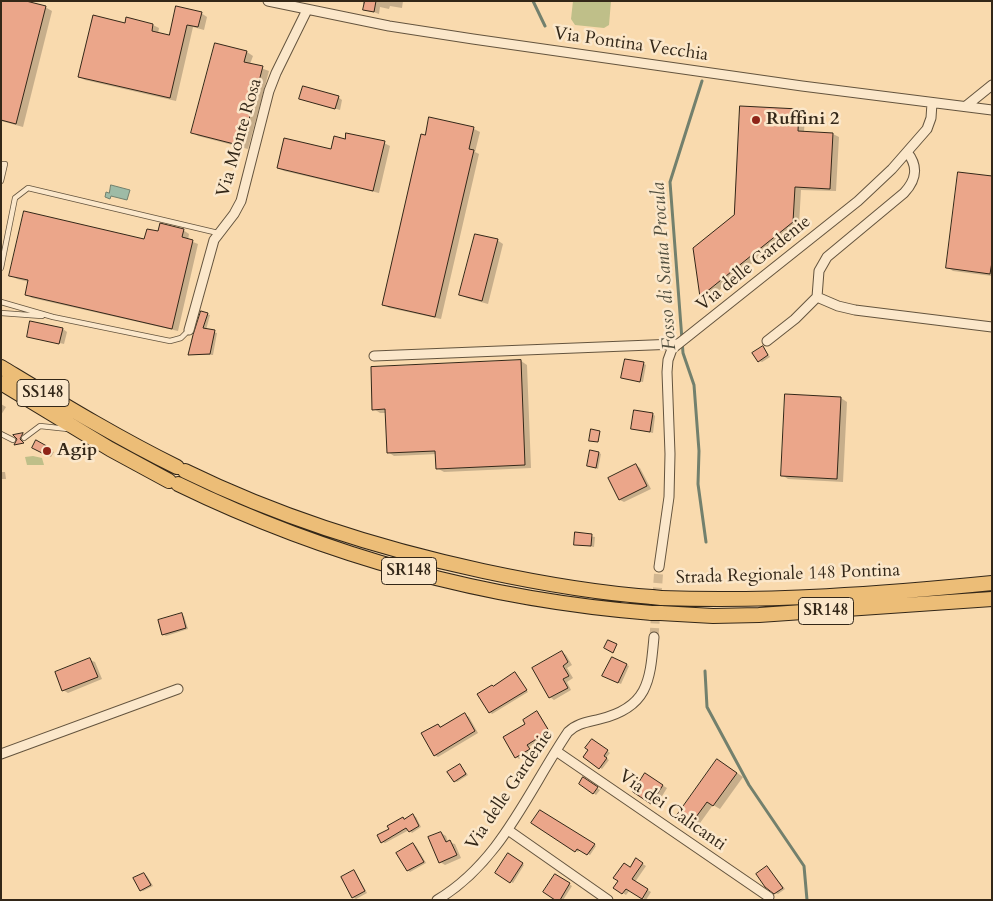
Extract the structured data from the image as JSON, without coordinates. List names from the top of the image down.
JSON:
{
  "streets": {
    "highway": ["SS148", "SR148", "Strada Regionale 148 Pontina"],
    "street": [
      "Via Pontina Vecchia",
      "Via Monte Rosa",
      "Via delle Gardenie",
      "Via dei Calicanti"
    ]
  },
  "crossings": [
    ["Via Pontina Vecchia", "Via Monte Rosa"],
    ["Via Pontina Vecchia", "Via delle Gardenie"],
    ["Via delle Gardenie", "Via dei Calicanti"],
    ["SS148", "Strada Regionale 148 Pontina"]
  ],
  "water": ["Fosso di Santa Procula"],
  "places": ["Ruffini 2", "Agip"]
}
